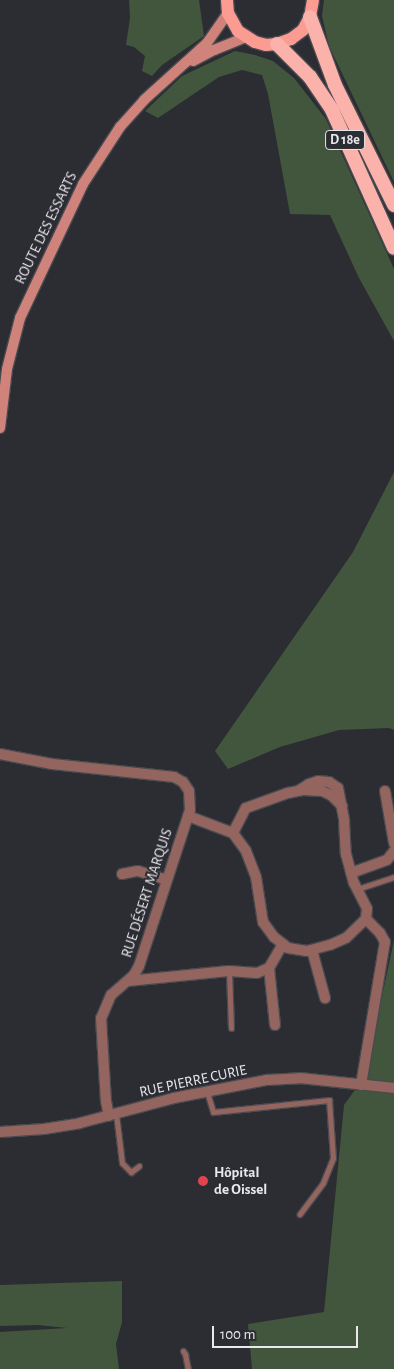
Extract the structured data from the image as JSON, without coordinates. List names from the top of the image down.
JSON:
{
  "streets": {
    "highway": ["D 18e"],
    "main road": ["ROUTE DES ESSARTS"],
    "street": ["RUE DÉSERT MARQUIS", "RUE PIERRE CURIE"]
  },
  "crossings": [
    ["RUE DÉSERT MARQUIS", "RUE PIERRE CURIE"]
  ],
  "places": ["Hôpital de Oissel"],
  "scale_bar": "100 m"
}
